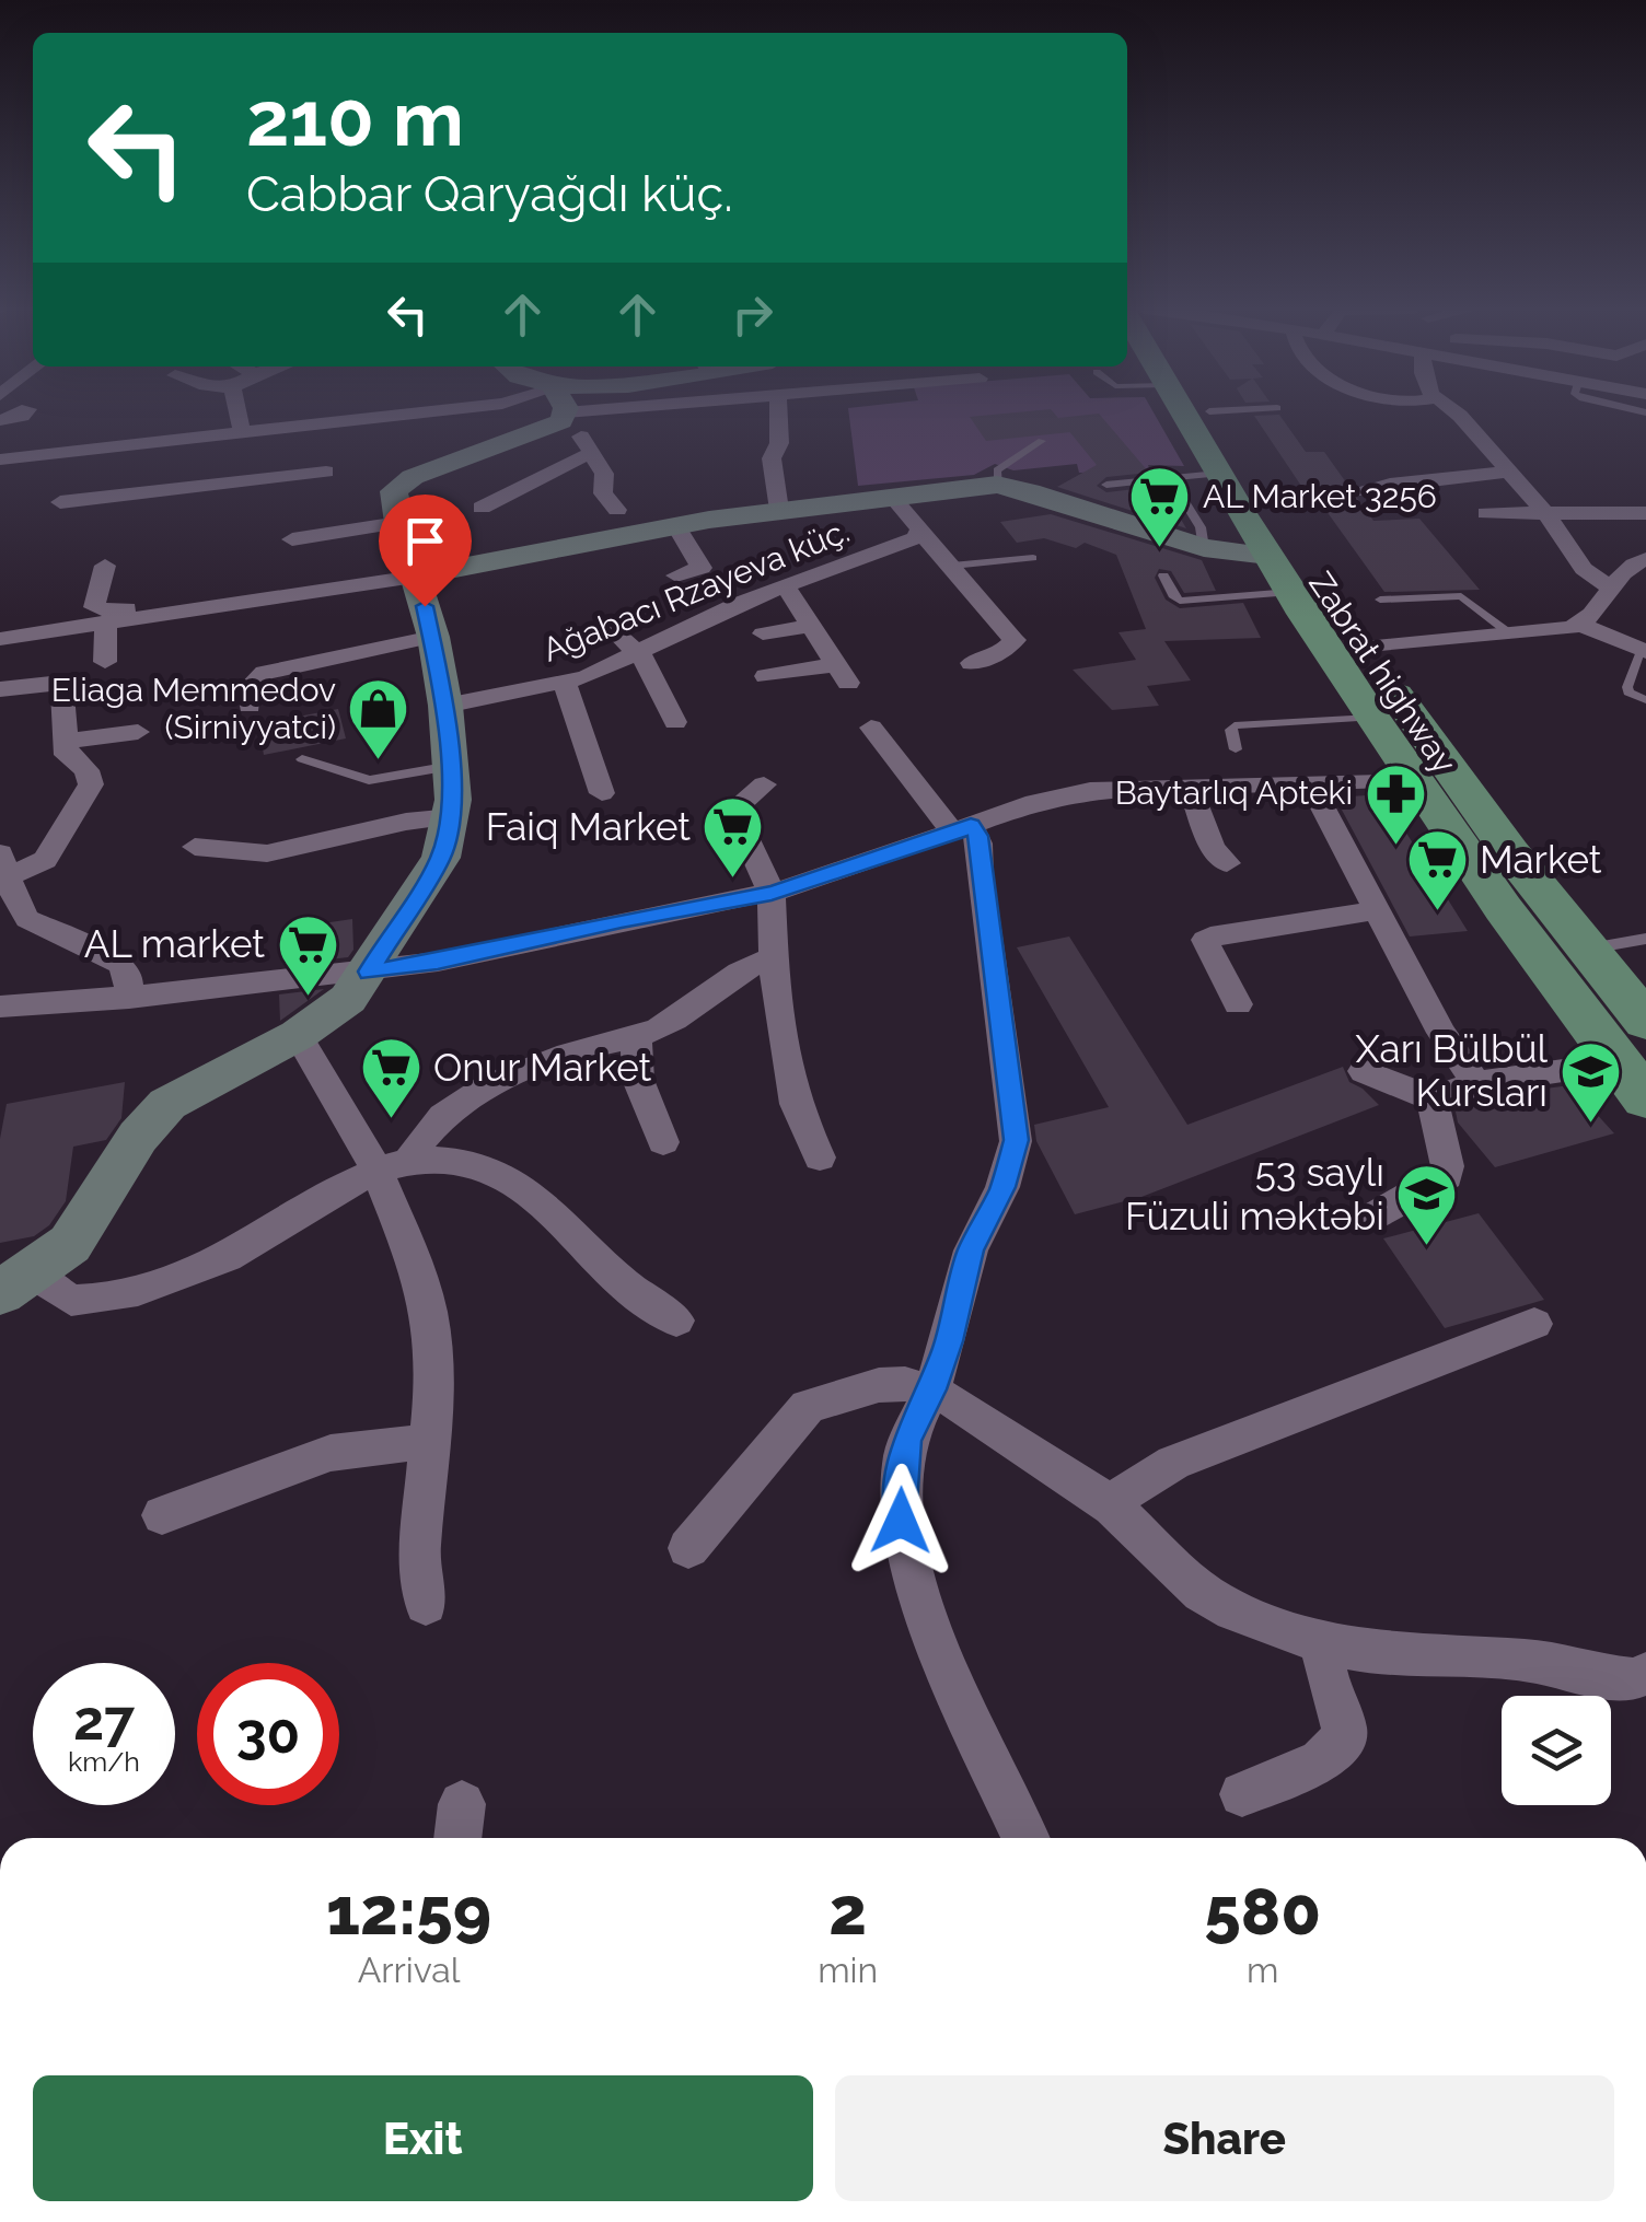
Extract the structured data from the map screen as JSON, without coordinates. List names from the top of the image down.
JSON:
{
  "streets": {
    "main road": ["Zabrat highway"],
    "street": ["Ağabacı Rzayeva küç."]
  },
  "places": {
    "supermarket": [
      "AL Market 3256",
      "Faiq Market",
      "Market",
      "AL market",
      "Onur Market"
    ],
    "shop": ["Eliaga Memmedov (Sirniyyatci)"],
    "pharmacy": ["Baytarlıq Apteki"],
    "school or university": ["Xarı Bülbül Kursları", "53 saylı Füzuli məktəbi"]
  },
  "page": {
    "turn": ["210 m", "Cabbar Qaryağdı küç."],
    "speed": "27 km/h",
    "limit": "30",
    "eta": [
      "12:59",
      "Arrival",
      "2",
      "min",
      "580",
      "m"
    ],
    "buttons": ["Exit", "Share"]
  }
}
